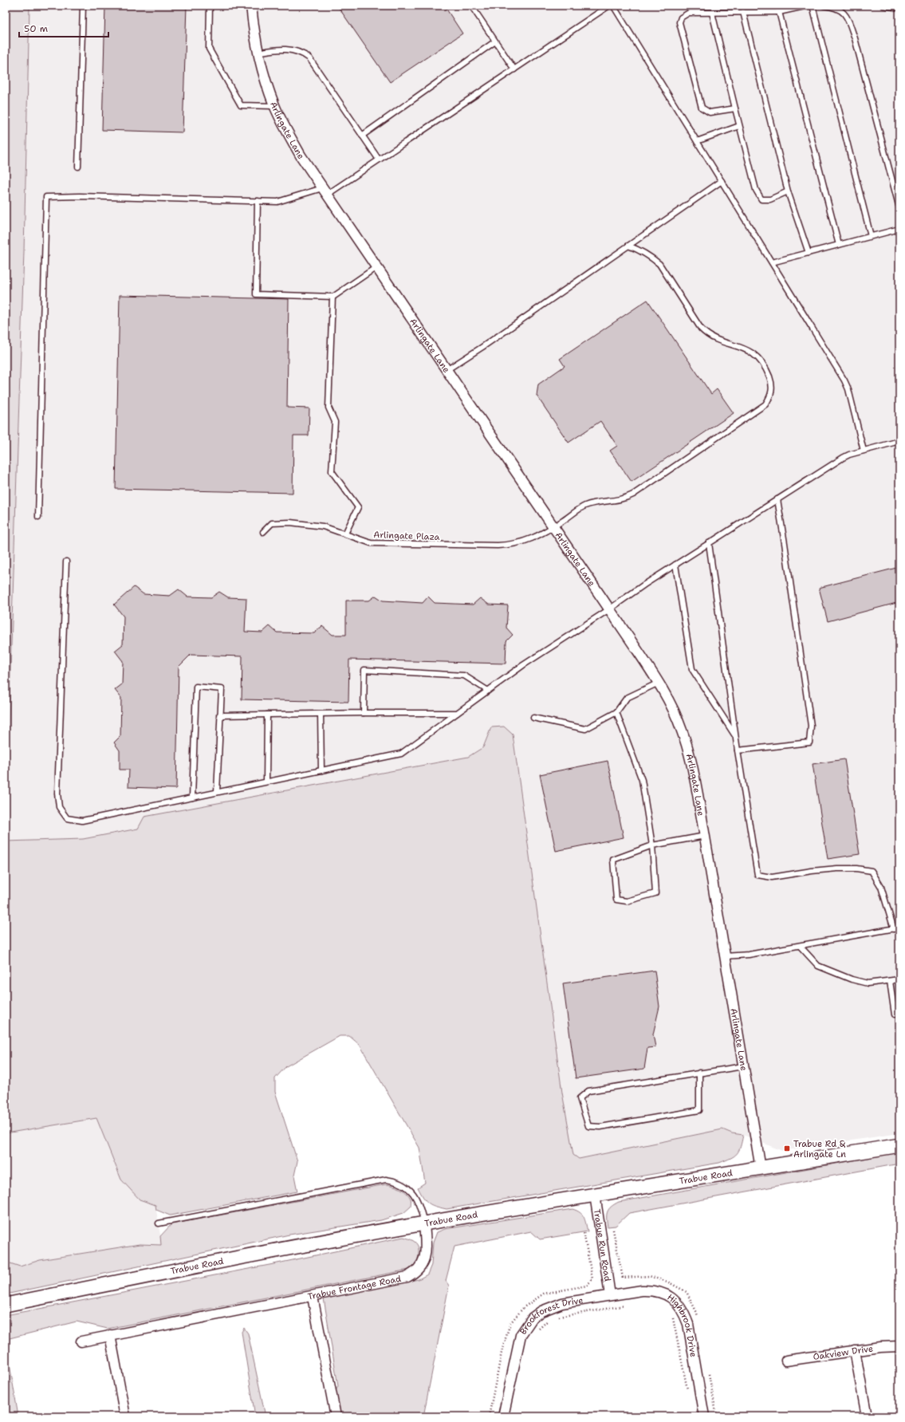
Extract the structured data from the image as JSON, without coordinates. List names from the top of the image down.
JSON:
{
  "streets": {
    "main road": ["Trabue Road"],
    "street": [
      "Arlingate Lane",
      "Trabue Run Road",
      "Trabue Frontage Road",
      "Brookforest Drive",
      "Highbrook Drive",
      "Oakview Drive"
    ],
    "lane": ["Arlingate Plaza"]
  },
  "crossings": [
    ["Arlingate Lane", "Arlingate Plaza"],
    ["Arlingate Lane", "Trabue Road"],
    ["Trabue Road", "Trabue Run Road"],
    ["Trabue Road", "Trabue Frontage Road"],
    ["Trabue Run Road", "Brookforest Drive"],
    ["Trabue Run Road", "Highbrook Drive"],
    ["Brookforest Drive", "Highbrook Drive"]
  ],
  "places": {
    "transit": ["Trabue Rd & Arlingate Ln"]
  },
  "scale_bar": "50 m"
}
